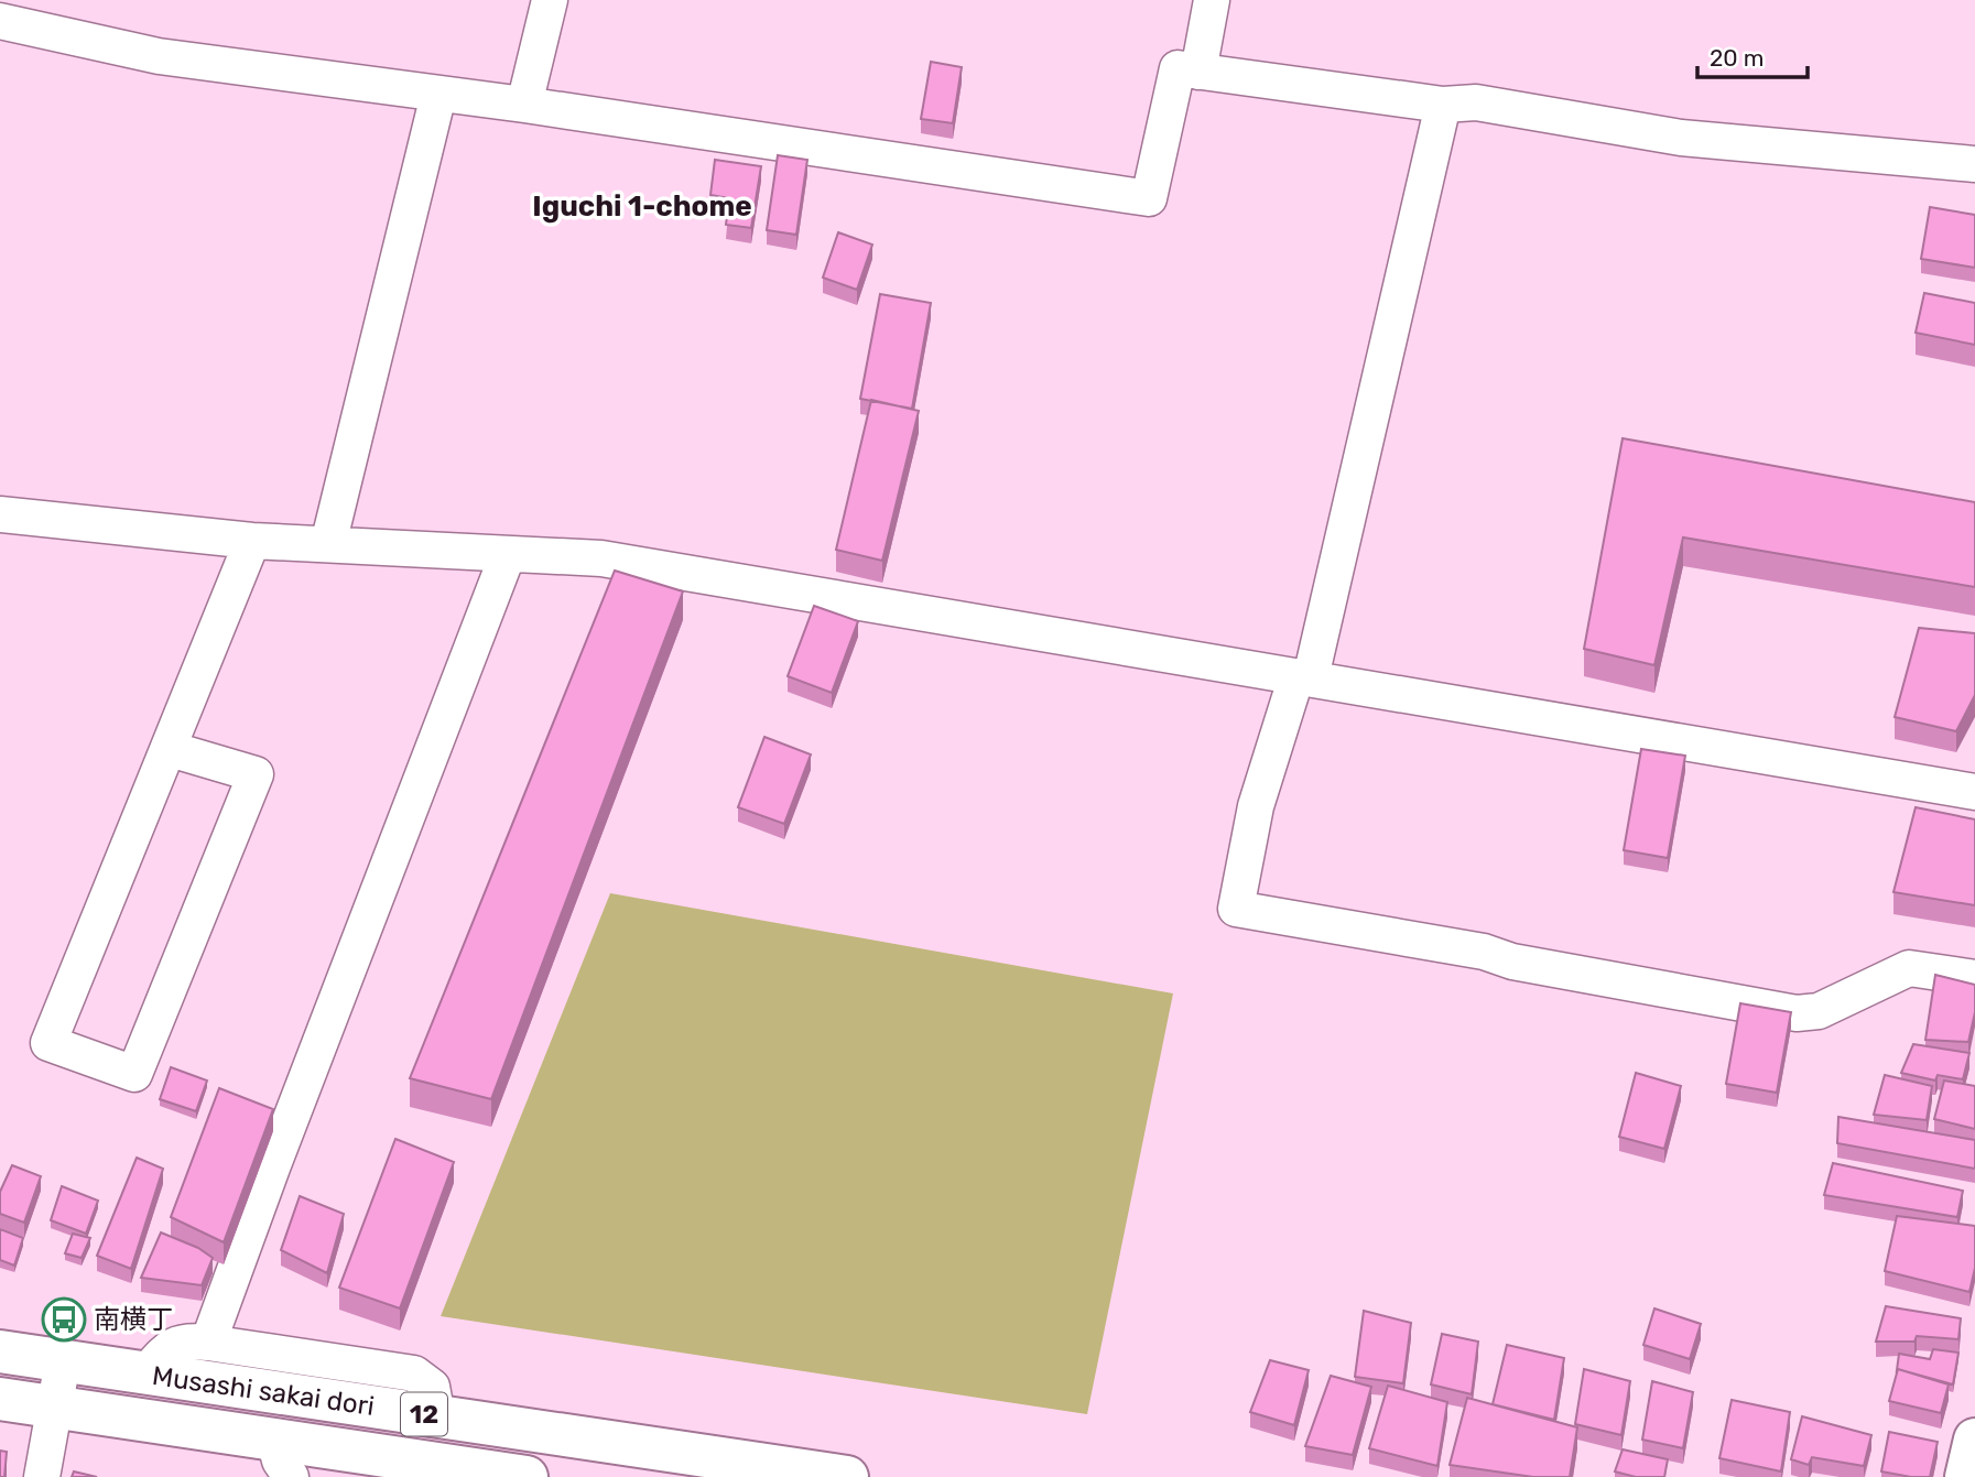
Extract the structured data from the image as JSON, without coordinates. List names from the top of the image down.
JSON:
{
  "streets": {
    "main road": ["Musashi sakai dori", "12"]
  },
  "districts": ["Iguchi 1-chome"],
  "places": {
    "bus stop": ["南横丁"]
  },
  "scale_bar": "20 m"
}
